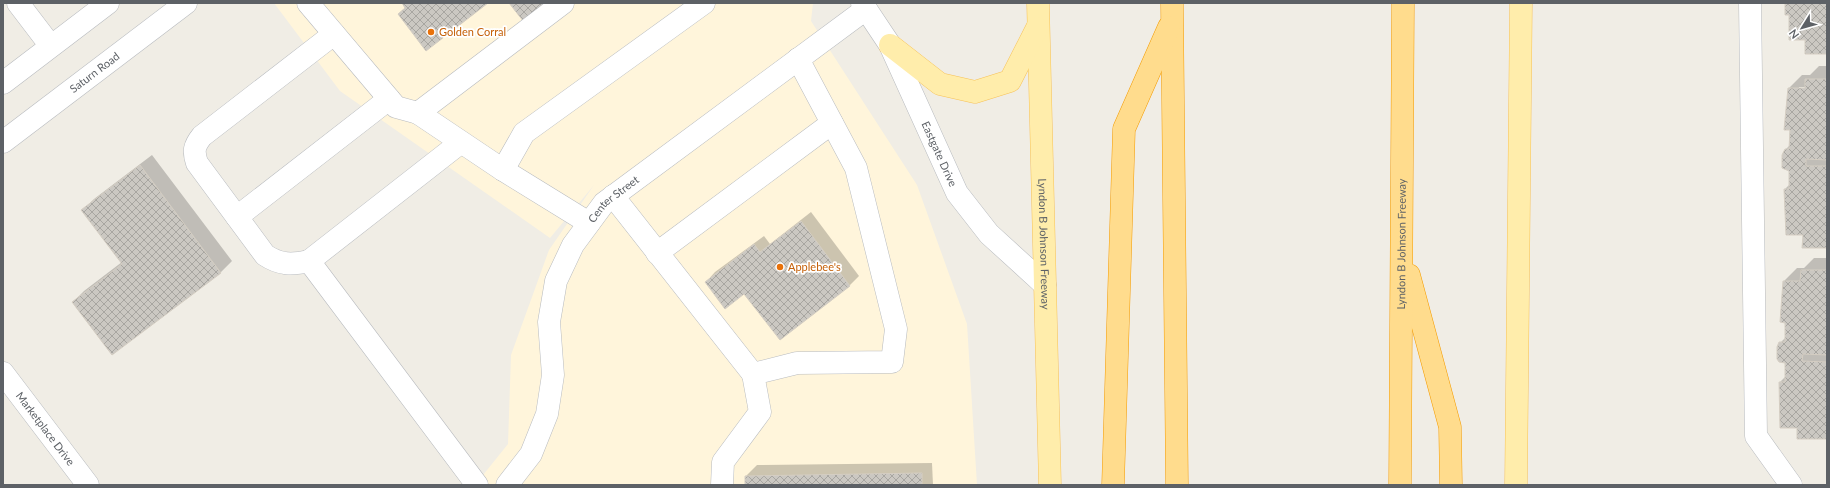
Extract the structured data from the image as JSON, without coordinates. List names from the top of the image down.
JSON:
{
  "streets": {
    "highway": ["Lyndon B Johnson Freeway"],
    "street": [
      "Saturn Road",
      "Eastgate Drive",
      "Center Street",
      "Marketplace Drive"
    ]
  },
  "crossings": [
    ["Eastgate Drive", "Center Street"],
    ["Eastgate Drive", "Lyndon B Johnson Freeway"]
  ],
  "places": ["Golden Corral", "Applebee's"],
  "north": "bottom left"
}
